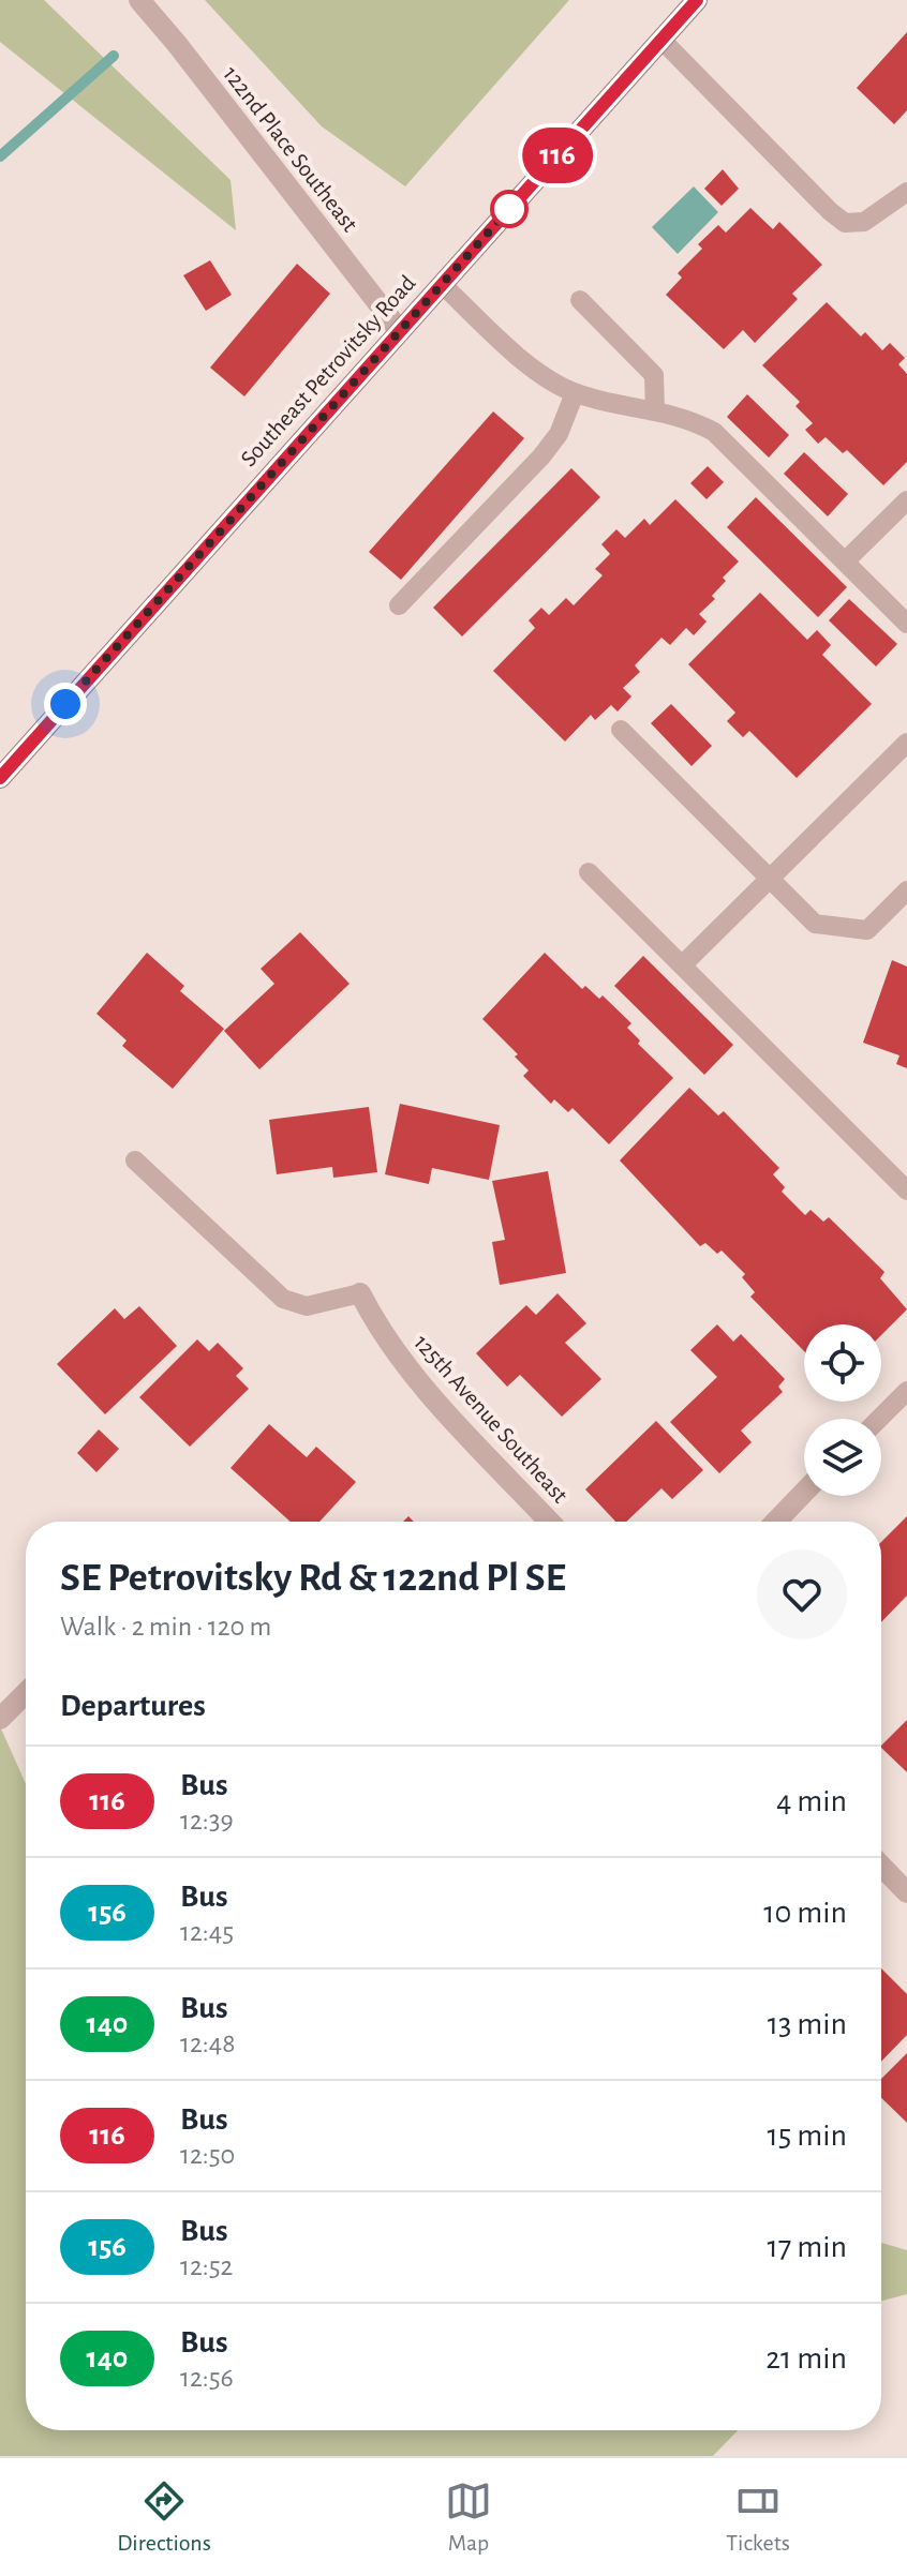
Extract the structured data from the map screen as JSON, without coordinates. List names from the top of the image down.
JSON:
{
  "streets": {
    "main road": ["Southeast Petrovitsky Road"],
    "street": ["122nd Place Southeast", "125th Avenue Southeast"]
  },
  "crossings": [
    ["122nd Place Southeast", "Southeast Petrovitsky Road"]
  ],
  "lines": ["bus line 116"],
  "page": {
    "on_map": "116",
    "heading": [
      ["SE Petrovitsky Rd & 122nd Pl SE", "Walk · 2 min · 120 m"],
      "Departures"
    ],
    "list": [
      {
        "mark": "116",
        "name": "Bus",
        "note": "12:39",
        "value": "4 min"
      },
      {
        "mark": "156",
        "name": "Bus",
        "note": "12:45",
        "value": "10 min"
      },
      {
        "mark": "140",
        "name": "Bus",
        "note": "12:48",
        "value": "13 min"
      },
      {
        "mark": "116",
        "name": "Bus",
        "note": "12:50",
        "value": "15 min"
      },
      {
        "mark": "156",
        "name": "Bus",
        "note": "12:52",
        "value": "17 min"
      },
      {
        "mark": "140",
        "name": "Bus",
        "note": "12:56",
        "value": "21 min"
      }
    ],
    "tabs": ["Directions", "Map", "Tickets"]
  }
}
